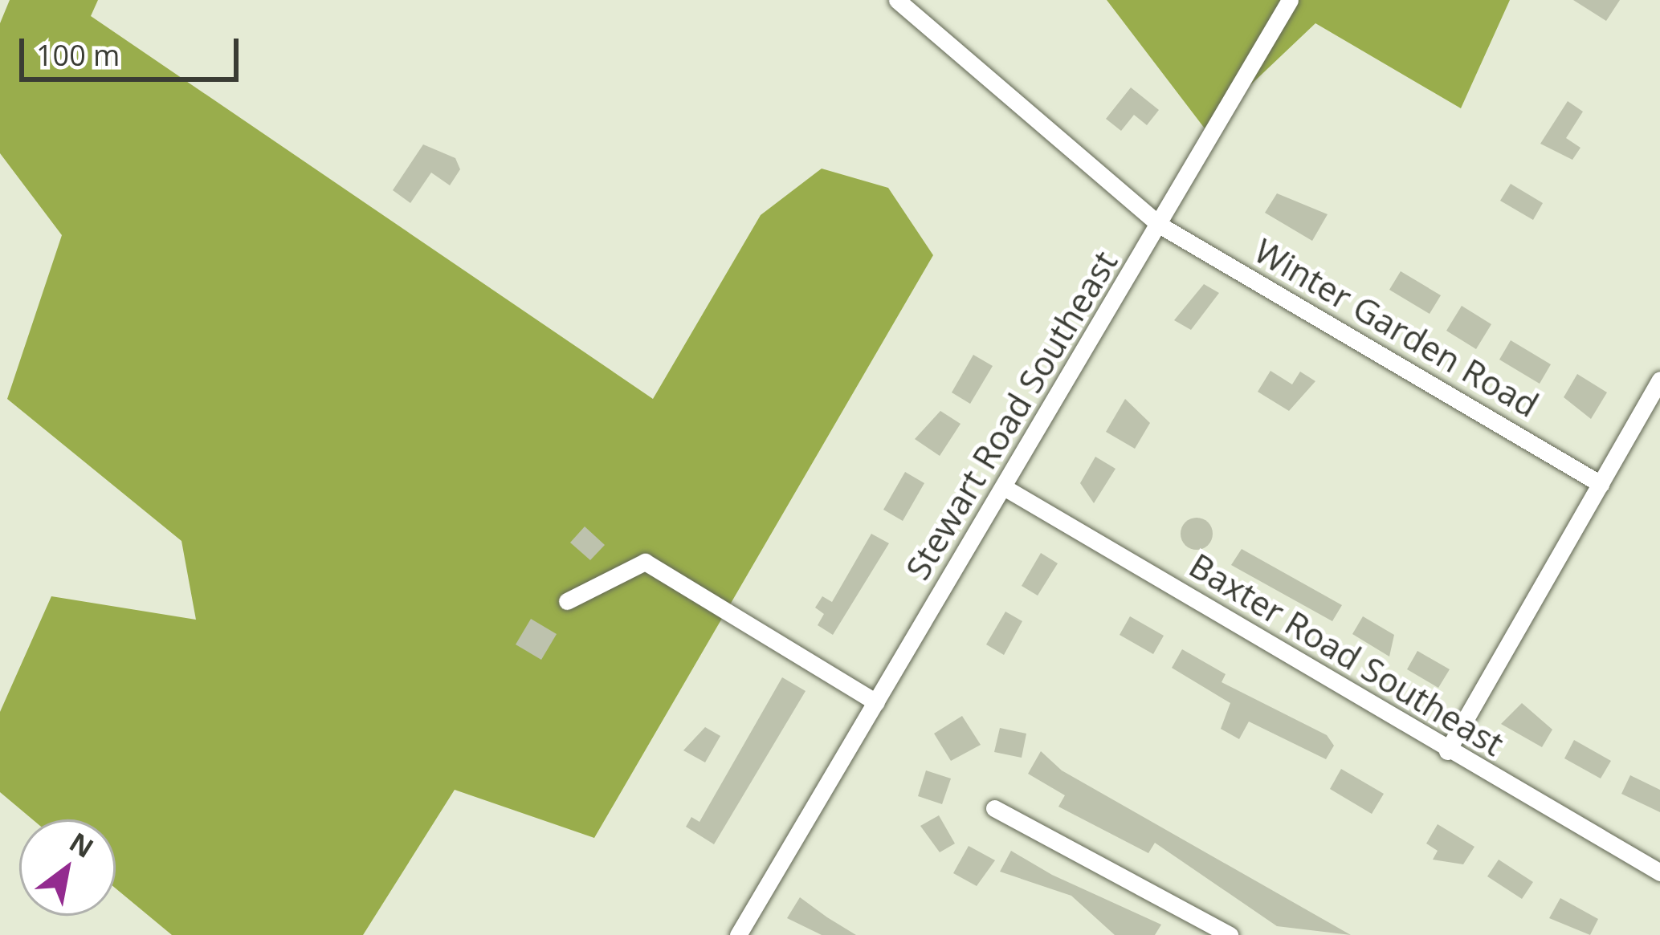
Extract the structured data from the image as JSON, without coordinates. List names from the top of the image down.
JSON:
{
  "streets": {
    "street": ["Winter Garden Road", "Stewart Road Southeast", "Baxter Road Southeast"]
  },
  "crossings": [
    ["Winter Garden Road", "Stewart Road Southeast"],
    ["Stewart Road Southeast", "Baxter Road Southeast"]
  ],
  "scale_bar": "100 m",
  "north": "top right"
}
